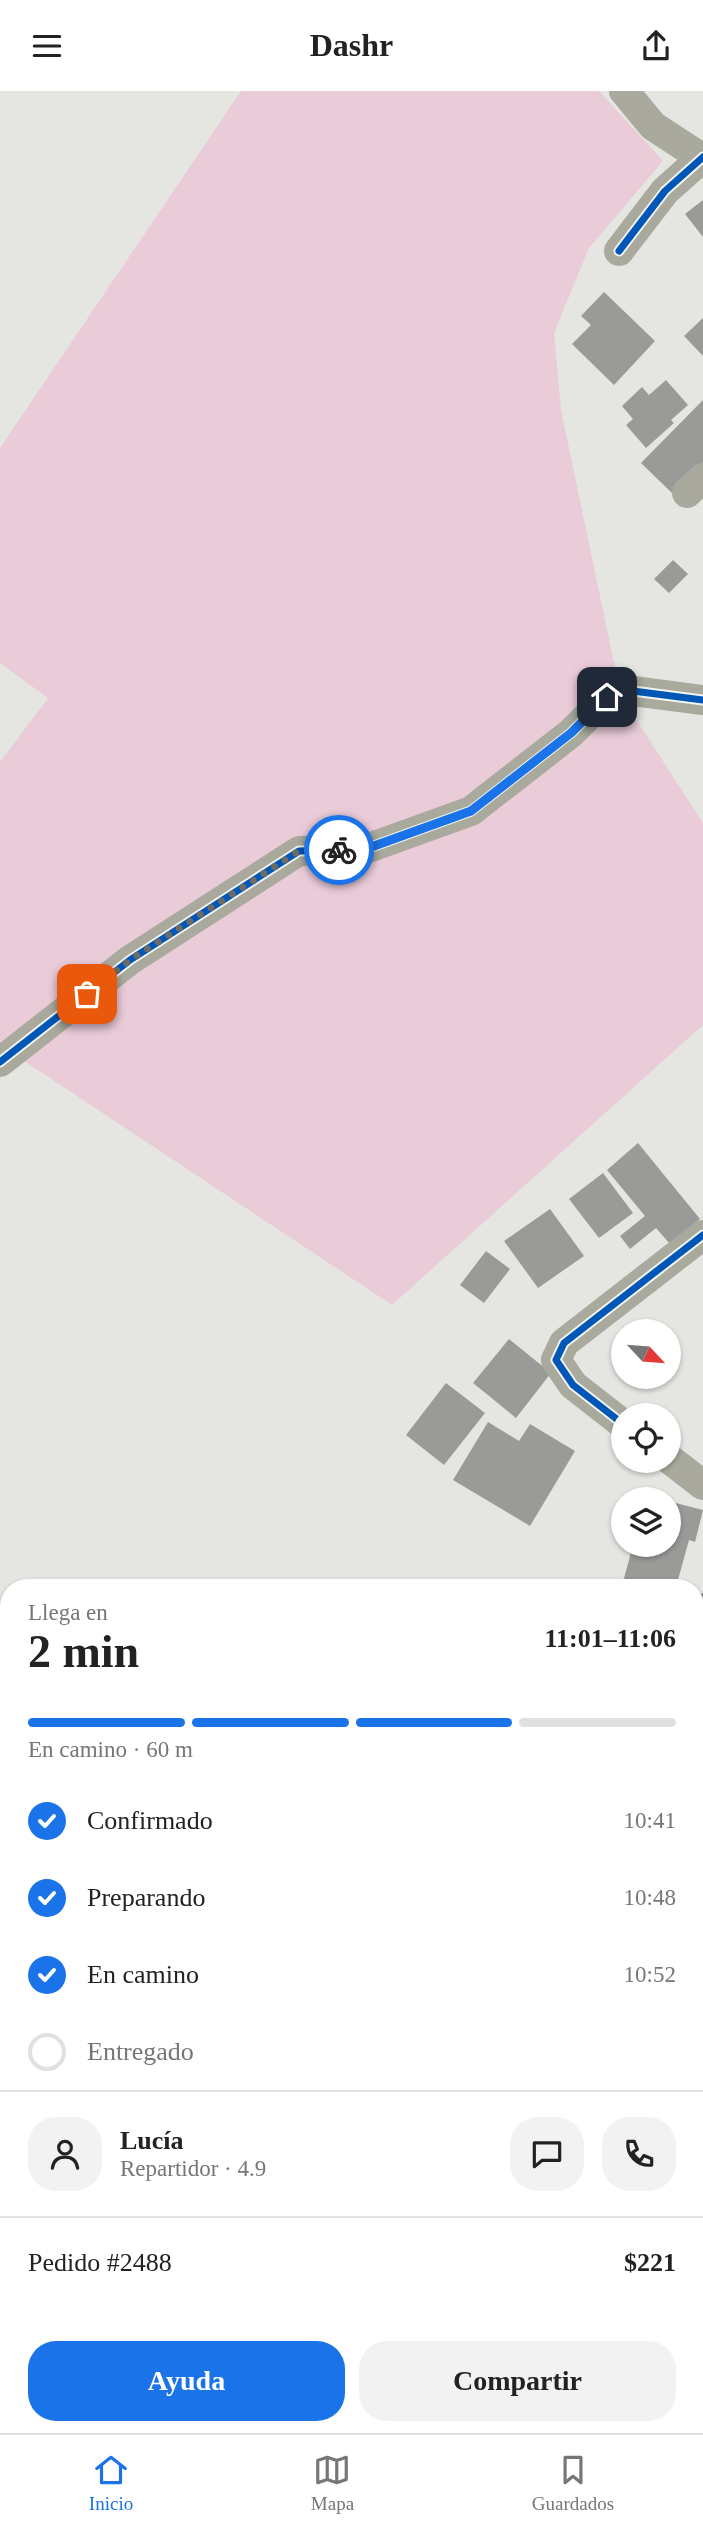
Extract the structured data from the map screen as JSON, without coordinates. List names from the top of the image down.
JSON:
{
  "north": "bottom right",
  "page": {
    "header": "Dashr",
    "heading": ["2 min", "Llega en", "11:01–11:06"],
    "panel": [
      "Lucía",
      "Repartidor · 4.9",
      "Pedido #2488",
      "$221"
    ],
    "bar": "En camino · 60 m",
    "list": [
      ["Confirmado", "10:41"],
      ["Preparando", "10:48"],
      ["En camino", "10:52"],
      "Entregado"
    ],
    "buttons": ["Ayuda", "Compartir"],
    "tabs": ["Inicio", "Mapa", "Guardados"]
  }
}
